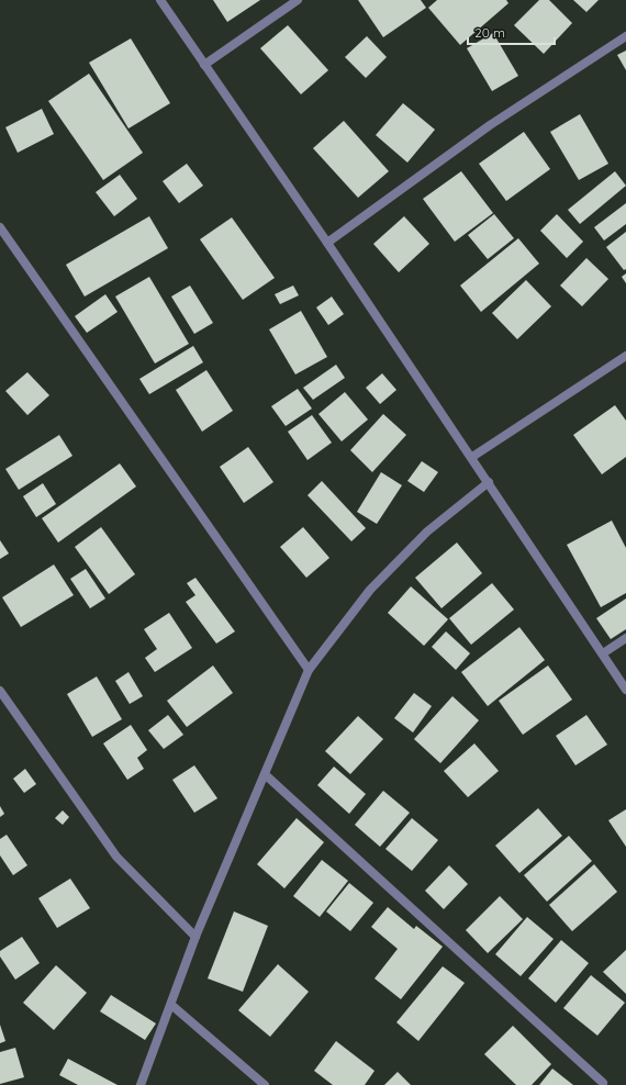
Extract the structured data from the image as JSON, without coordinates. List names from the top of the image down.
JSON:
{
  "scale_bar": "20 m"
}
